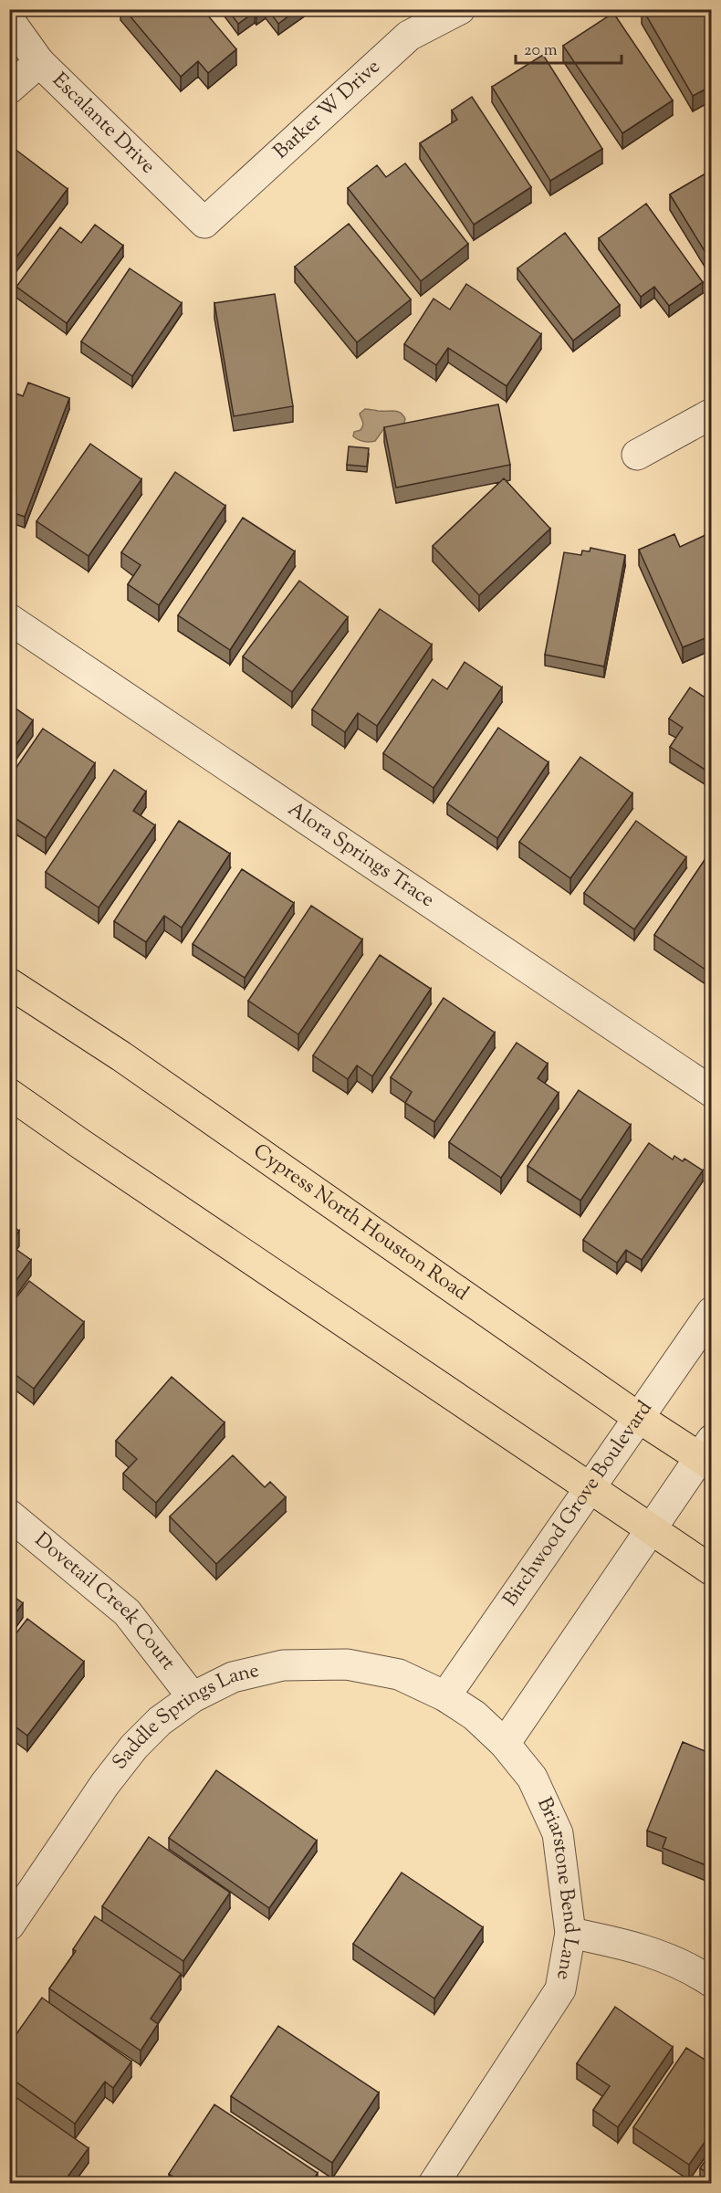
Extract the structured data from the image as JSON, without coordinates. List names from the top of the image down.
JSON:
{
  "streets": {
    "main road": ["Cypress North Houston Road"],
    "street": [
      "Barker W Drive",
      "Escalante Drive",
      "Alora Springs Trace",
      "Birchwood Grove Boulevard",
      "Dovetail Creek Court",
      "Saddle Springs Lane",
      "Briarstone Bend Lane"
    ]
  },
  "crossings": [
    ["Barker W Drive", "Escalante Drive"],
    ["Cypress North Houston Road", "Birchwood Grove Boulevard"],
    ["Birchwood Grove Boulevard", "Saddle Springs Lane"],
    ["Birchwood Grove Boulevard", "Briarstone Bend Lane"],
    ["Dovetail Creek Court", "Saddle Springs Lane"],
    ["Saddle Springs Lane", "Briarstone Bend Lane"]
  ],
  "scale_bar": "20 m"
}
